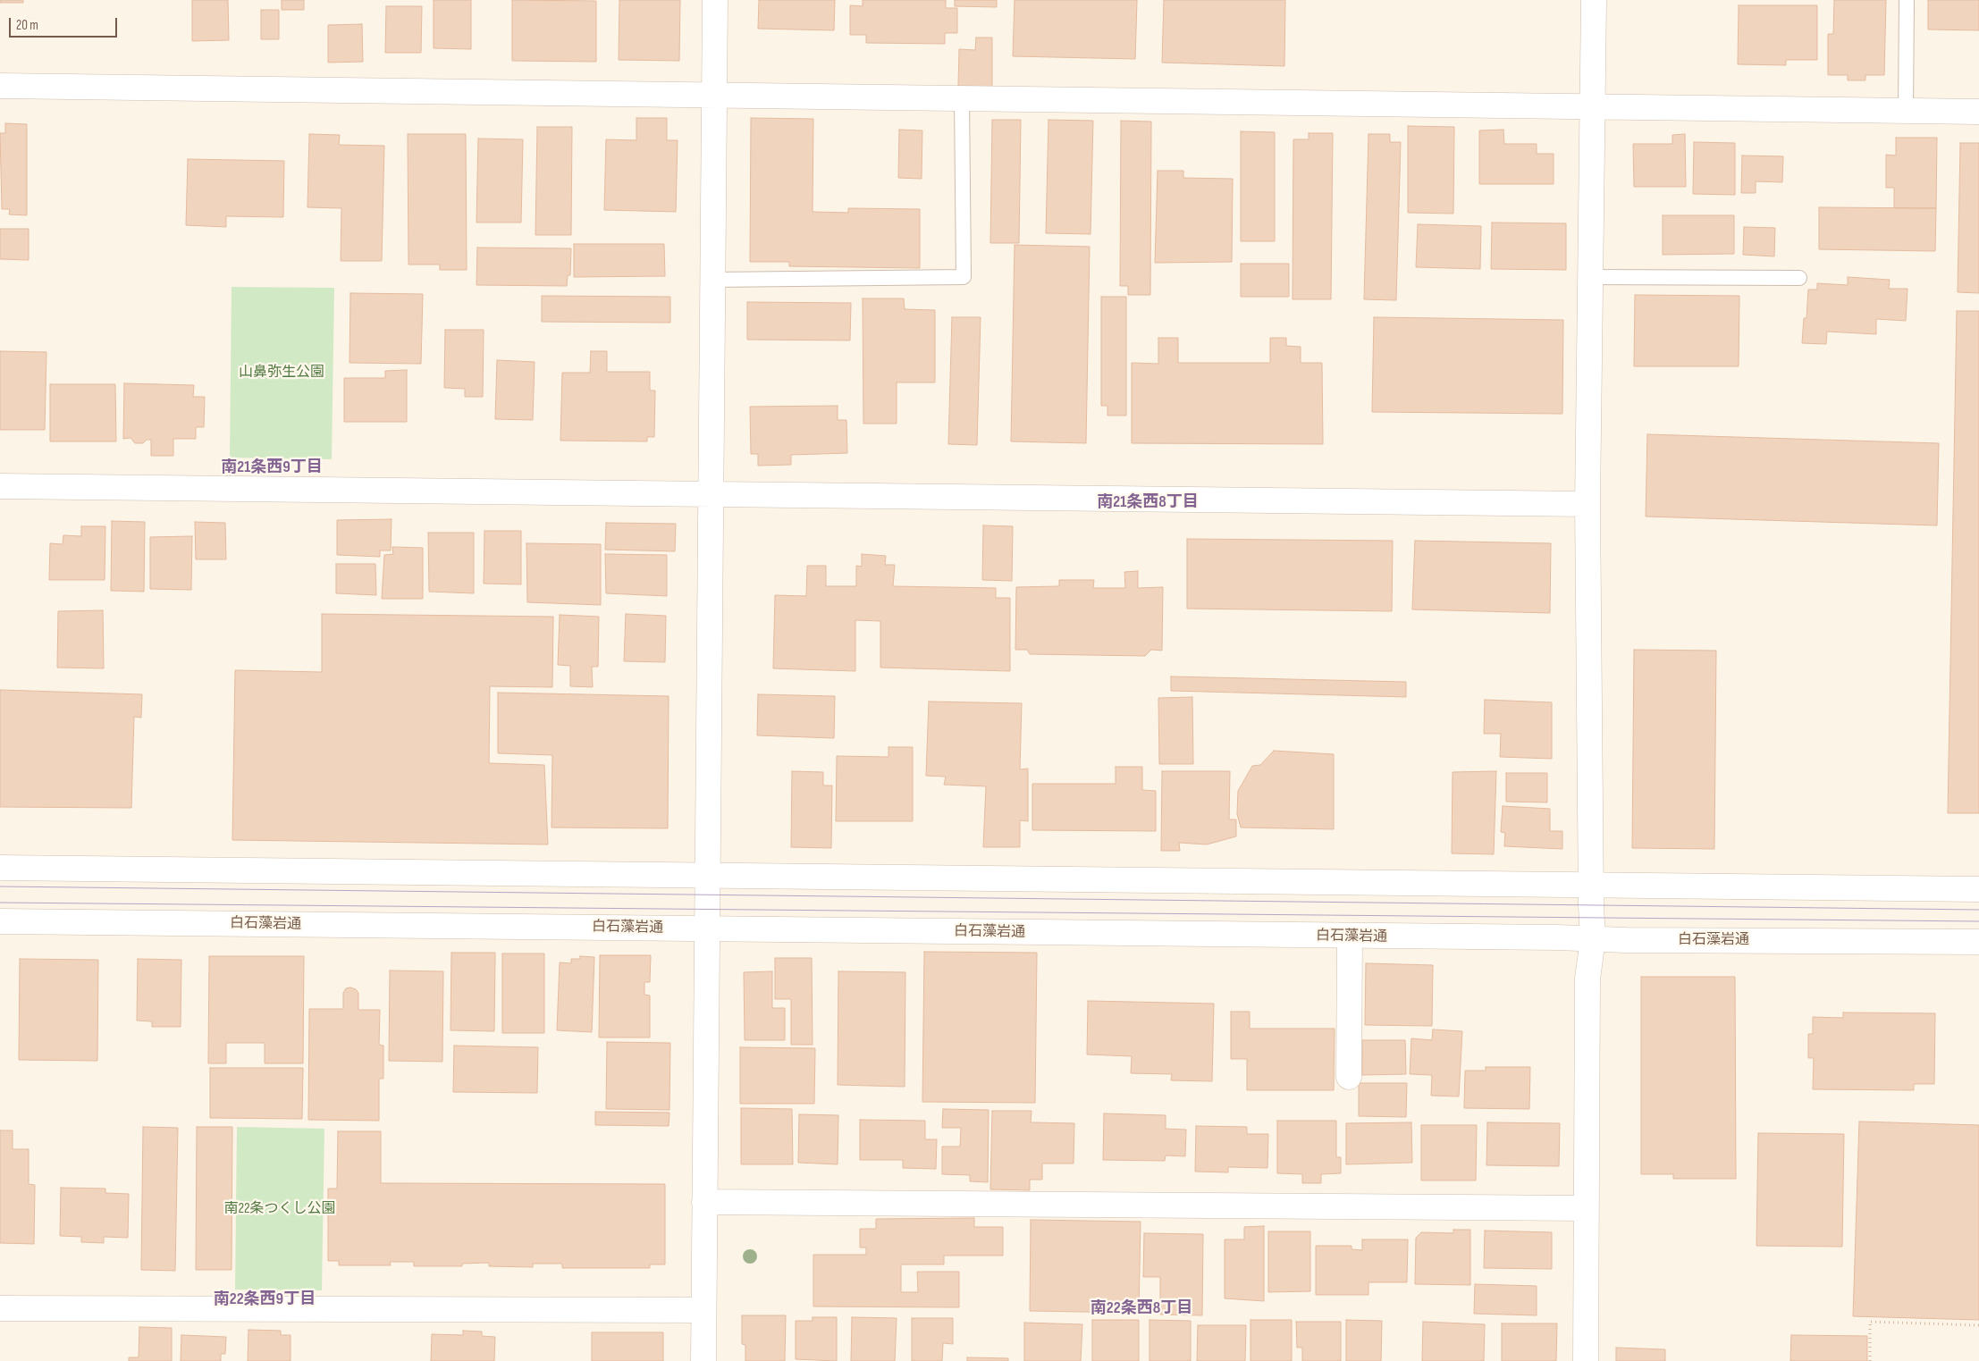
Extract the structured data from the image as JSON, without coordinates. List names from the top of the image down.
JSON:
{
  "streets": {
    "street": ["白石藻岩通"]
  },
  "districts": [
    "南21条西9丁目",
    "南21条西8丁目",
    "南22条西9丁目",
    "南22条西8丁目"
  ],
  "parks": ["山鼻弥生公園", "南22条つくし公園"],
  "scale_bar": "20 m"
}
